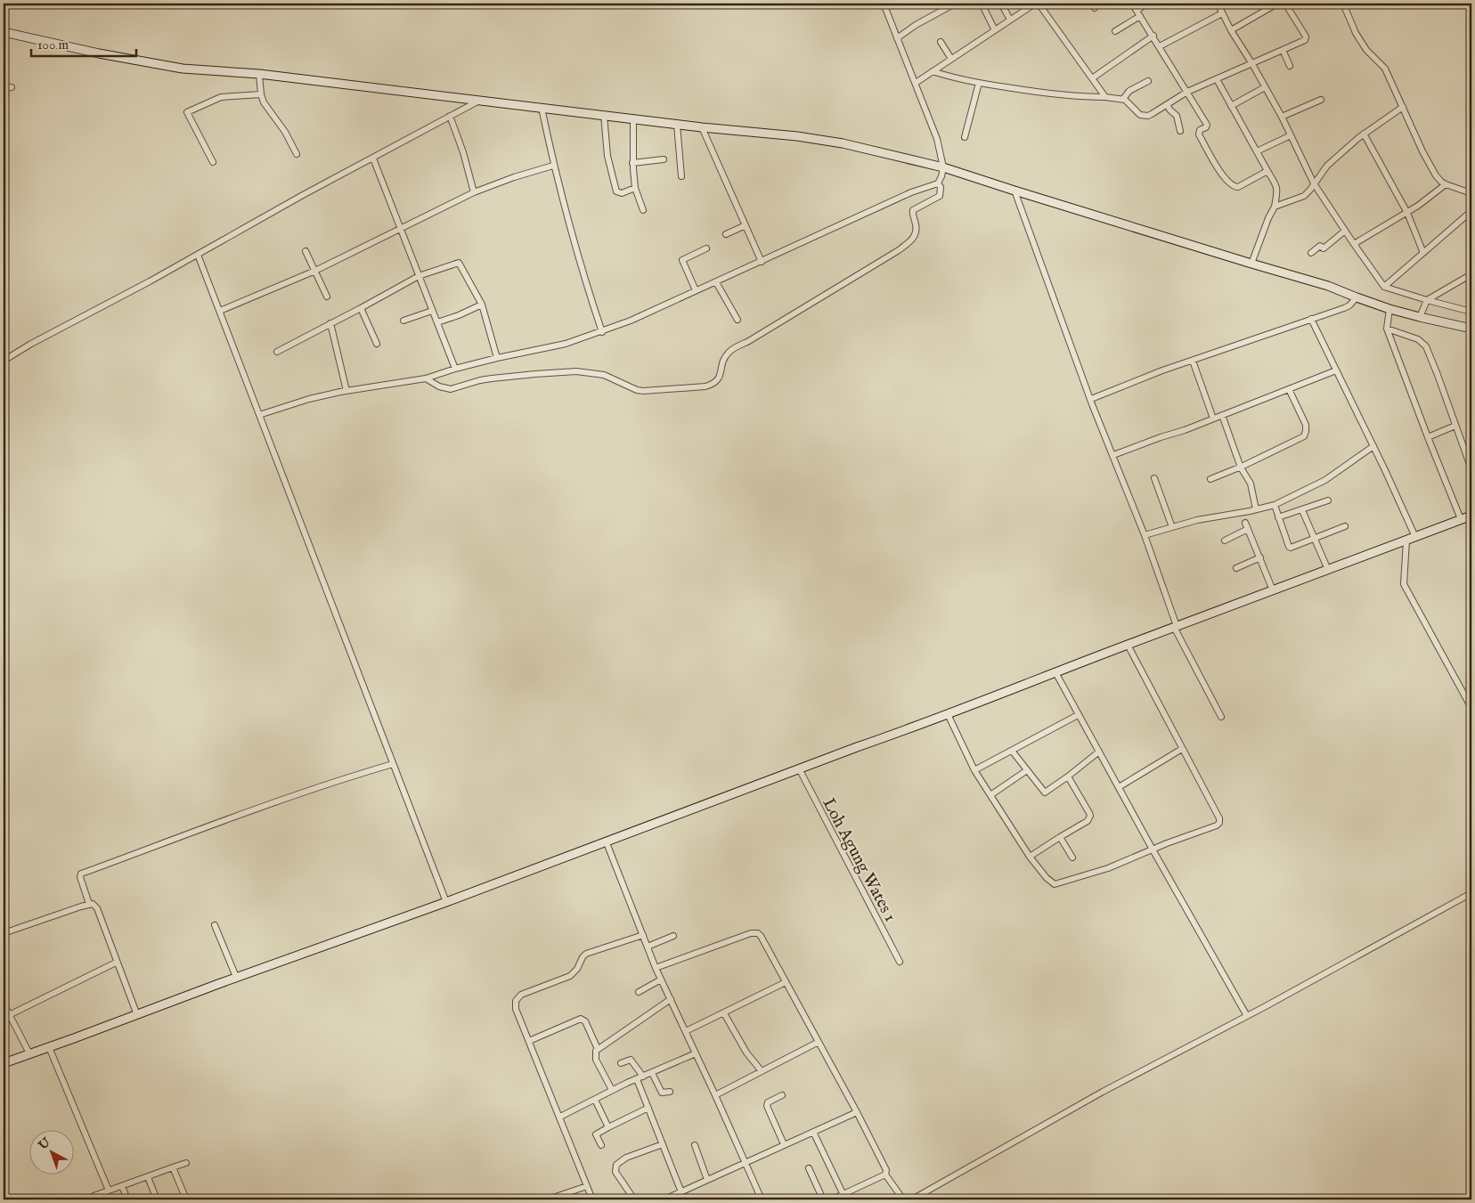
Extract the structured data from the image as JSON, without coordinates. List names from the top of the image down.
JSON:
{
  "streets": {
    "street": ["Loh Agung Wates 1"]
  },
  "scale_bar": "100 m",
  "north": "top left"
}
